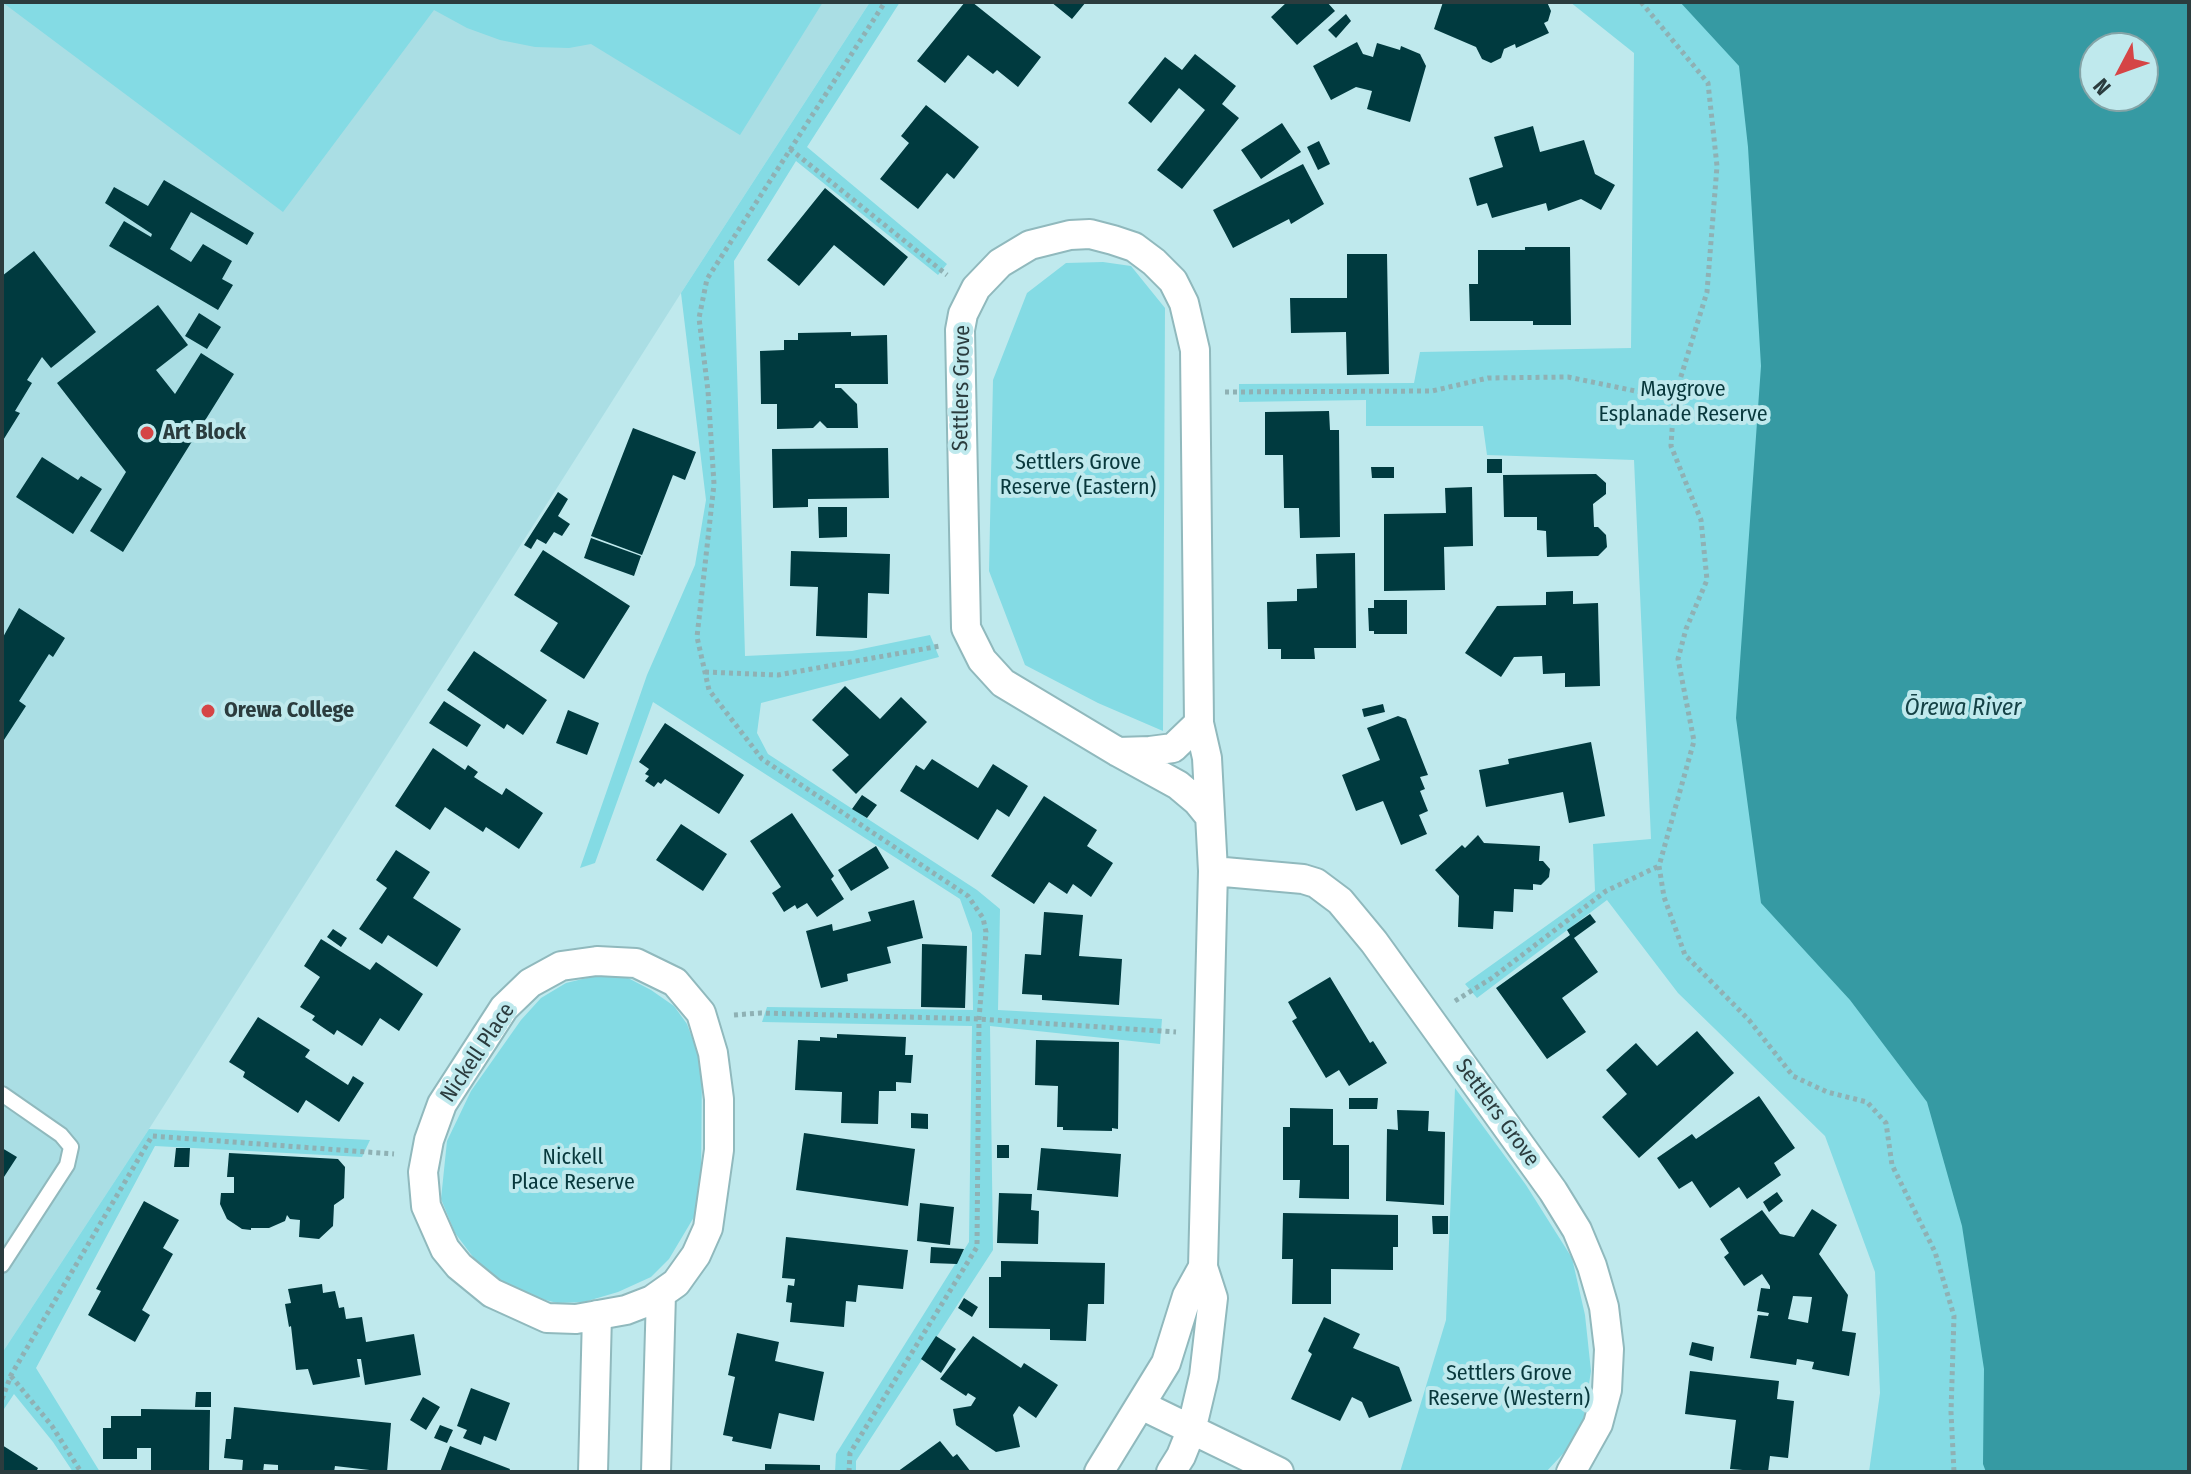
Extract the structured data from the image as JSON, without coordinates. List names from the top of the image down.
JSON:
{
  "streets": {
    "street": ["Settlers Grove", "Nickell Place"]
  },
  "water": ["Ōrewa River"],
  "parks": [
    "Maygrove Esplanade Reserve",
    "Settlers Grove Reserve (Eastern)",
    "Nickell Place Reserve",
    "Settlers Grove Reserve (Western)"
  ],
  "places": ["Art Block", "Orewa College"],
  "north": "bottom left"
}
